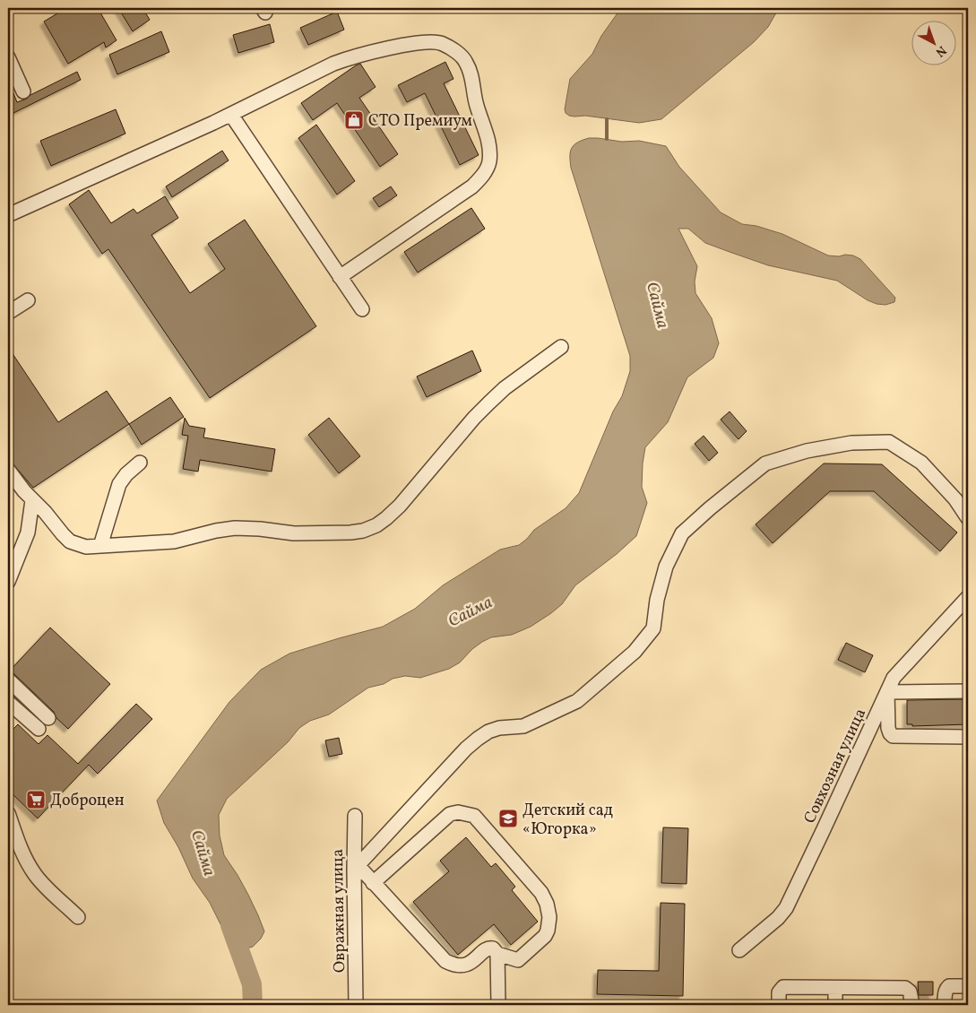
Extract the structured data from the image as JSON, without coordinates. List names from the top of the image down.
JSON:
{
  "streets": {
    "street": ["Совхозная улица", "Овражная улица"]
  },
  "water": ["Сайма"],
  "places": {
    "shop": ["СТО Премиум"],
    "supermarket": ["Доброцен"],
    "school or university": ["Детский сад «Югорка»"]
  },
  "north": "bottom right"
}
